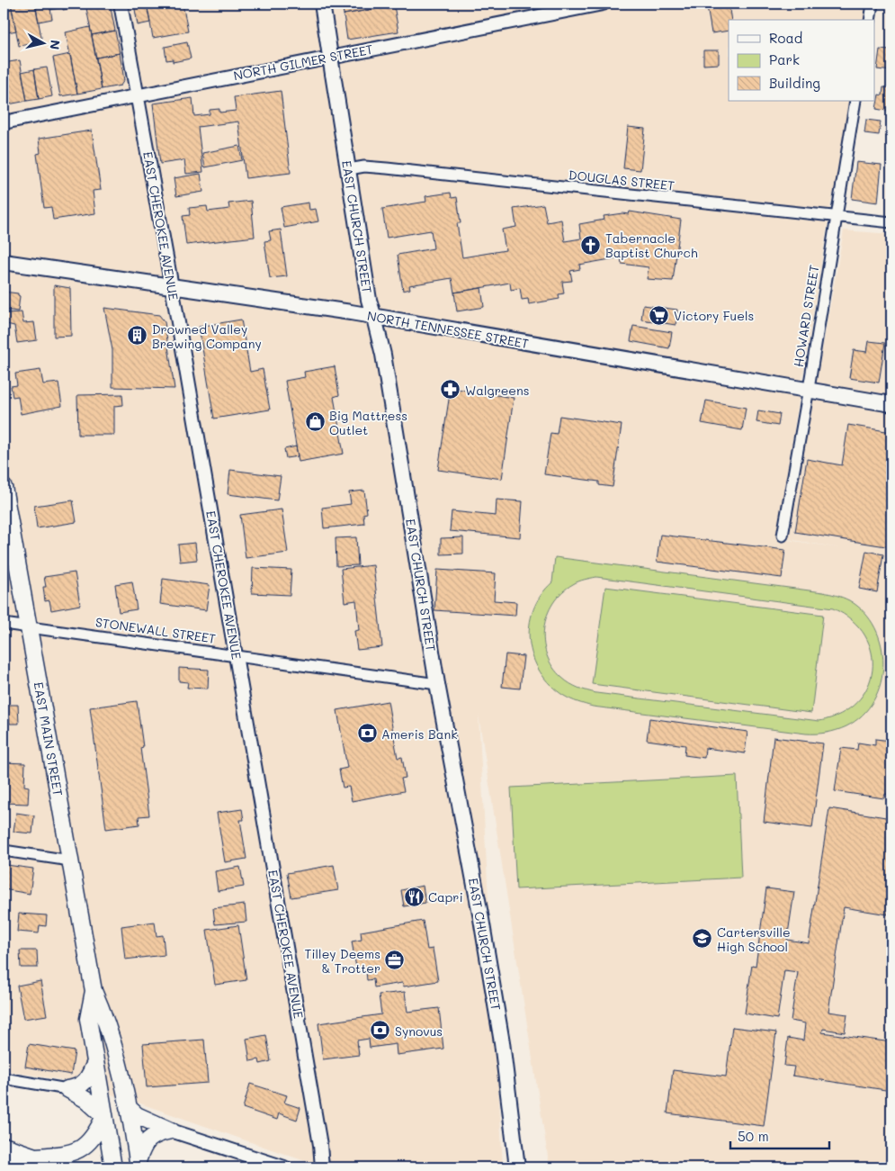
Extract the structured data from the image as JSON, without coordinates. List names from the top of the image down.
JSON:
{
  "streets": {
    "main road": ["EAST CHURCH STREET", "NORTH TENNESSEE STREET", "EAST MAIN STREET"],
    "street": [
      "NORTH GILMER STREET",
      "DOUGLAS STREET",
      "EAST CHEROKEE AVENUE",
      "HOWARD STREET",
      "STONEWALL STREET"
    ]
  },
  "crossings": [
    ["NORTH GILMER STREET", "EAST CHEROKEE AVENUE"],
    ["NORTH GILMER STREET", "EAST CHURCH STREET"],
    ["DOUGLAS STREET", "EAST CHURCH STREET"],
    ["DOUGLAS STREET", "HOWARD STREET"],
    ["EAST CHEROKEE AVENUE", "NORTH TENNESSEE STREET"],
    ["EAST CHEROKEE AVENUE", "STONEWALL STREET"],
    ["EAST CHURCH STREET", "NORTH TENNESSEE STREET"],
    ["EAST CHURCH STREET", "STONEWALL STREET"],
    ["HOWARD STREET", "NORTH TENNESSEE STREET"],
    ["STONEWALL STREET", "EAST MAIN STREET"]
  ],
  "places": {
    "church": ["Tabernacle Baptist Church"],
    "supermarket": ["Victory Fuels"],
    "building": ["Drowned Valley Brewing Company"],
    "pharmacy": ["Walgreens"],
    "shop": ["Big Mattress Outlet"],
    "bank": ["Ameris Bank", "Synovus"],
    "restaurant": ["Capri"],
    "school or university": ["Cartersville High School"],
    "office": ["Tilley Deems & Trotter"]
  },
  "legend": ["Road", "Park", "Building"],
  "scale_bar": "50 m",
  "north": "right"
}
